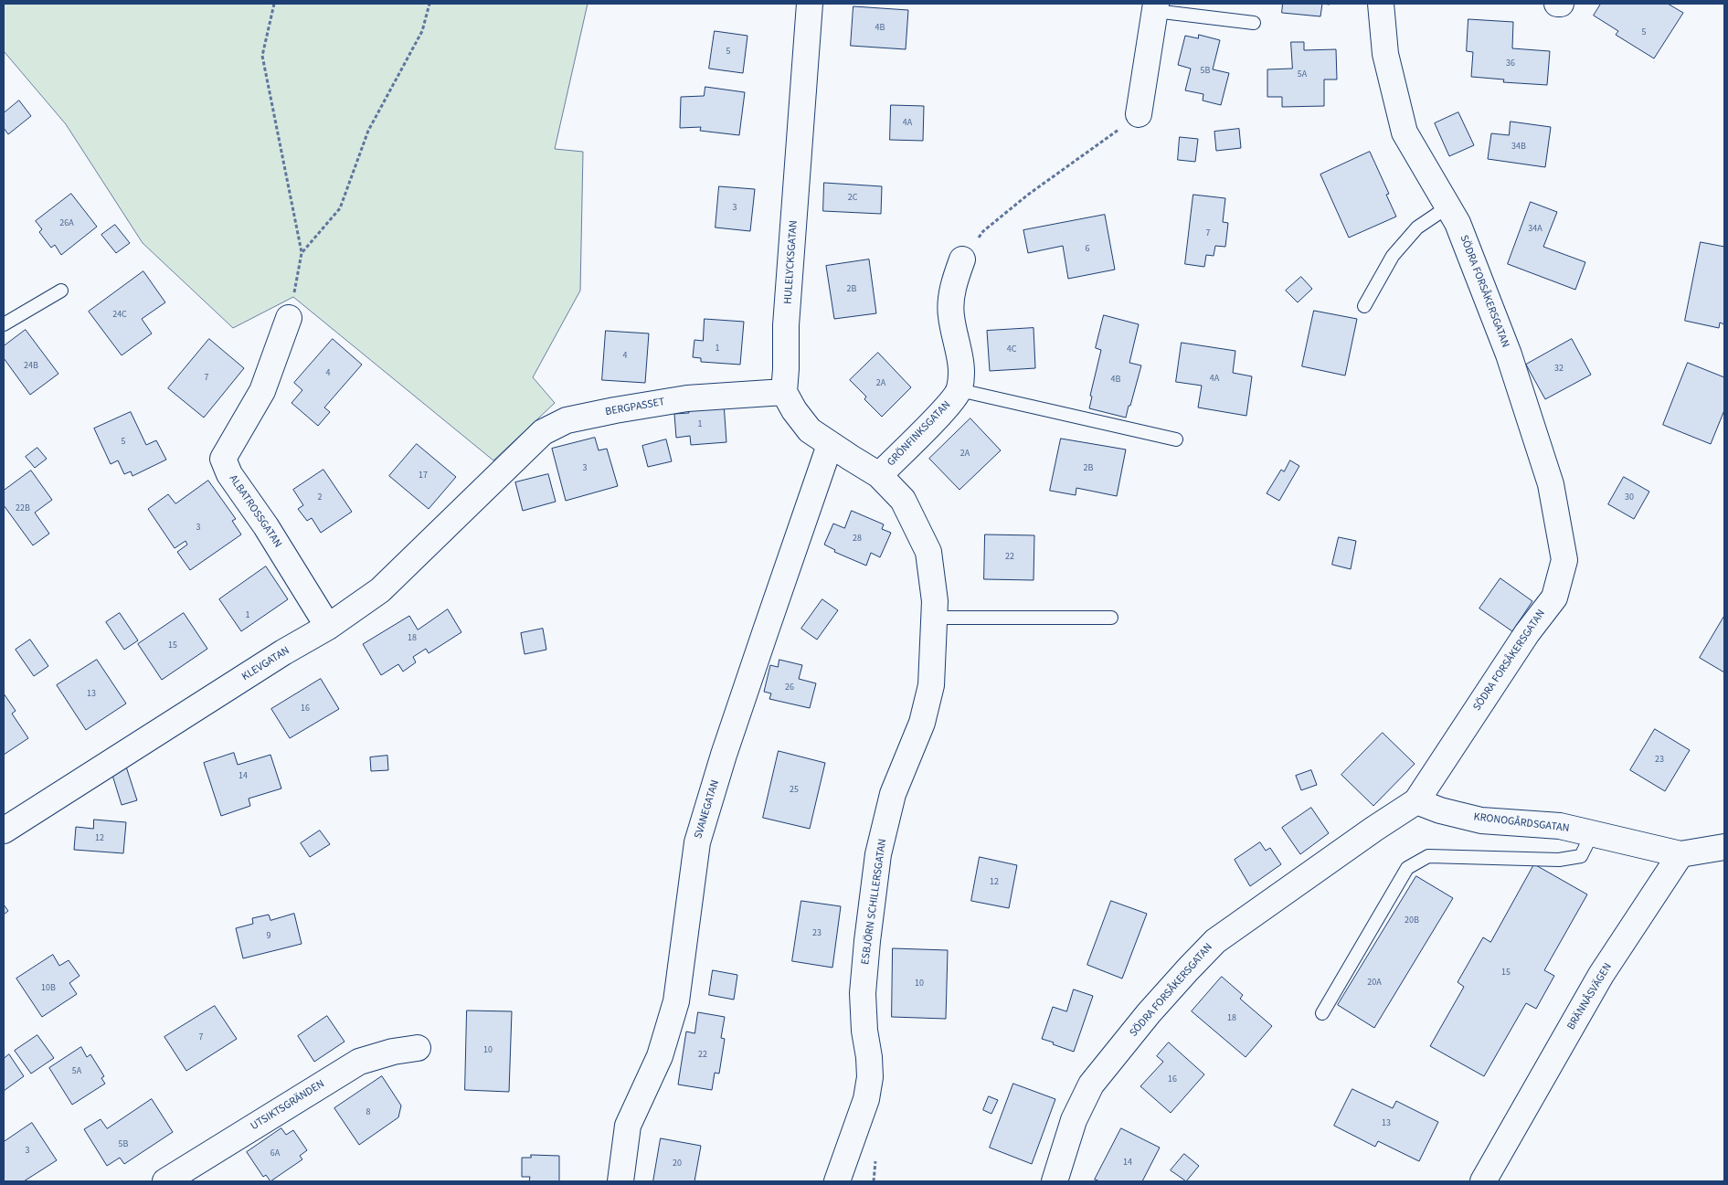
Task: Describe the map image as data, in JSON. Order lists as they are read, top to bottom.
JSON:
{
  "streets": {
    "street": [
      "HULELYCKSGATAN",
      "SÖDRA FORSÅKERSGATAN",
      "BERGPASSET",
      "GRÖNFINKSGATAN",
      "ALBATROSSGATAN",
      "KLEVGATAN",
      "SVANEGATAN",
      "KRONOGÅRDSGATAN",
      "ESBJÖRN SCHILLERSGATAN",
      "BRÄNNÅSVÄGEN",
      "UTSIKTSGRÄNDEN"
    ]
  },
  "crossings": [
    ["HULELYCKSGATAN", "BERGPASSET"],
    ["SÖDRA FORSÅKERSGATAN", "KRONOGÅRDSGATAN"],
    ["BERGPASSET", "KLEVGATAN"],
    ["GRÖNFINKSGATAN", "ESBJÖRN SCHILLERSGATAN"],
    ["ALBATROSSGATAN", "KLEVGATAN"],
    ["KRONOGÅRDSGATAN", "BRÄNNÅSVÄGEN"]
  ],
  "house_numbers": [
    "4B",
    "5",
    "5",
    "36",
    "5B",
    "5A",
    "4A",
    "34B",
    "2C",
    "3",
    "26A",
    "34A",
    "7",
    "6",
    "2B",
    "24C",
    "1",
    "4C",
    "4",
    "24B",
    "32",
    "4",
    "7",
    "4A",
    "4B",
    "2A",
    "1",
    "5",
    "2A",
    "3",
    "2B",
    "17",
    "2",
    "30",
    "22B",
    "3",
    "28",
    "22",
    "1",
    "18",
    "15",
    "26",
    "13",
    "16",
    "23",
    "14",
    "25",
    "12",
    "12",
    "20B",
    "23",
    "9",
    "15",
    "20A",
    "10",
    "10B",
    "18",
    "7",
    "10",
    "22",
    "5A",
    "16",
    "8",
    "13",
    "5B",
    "3",
    "6A",
    "14",
    "20"
  ]
}
